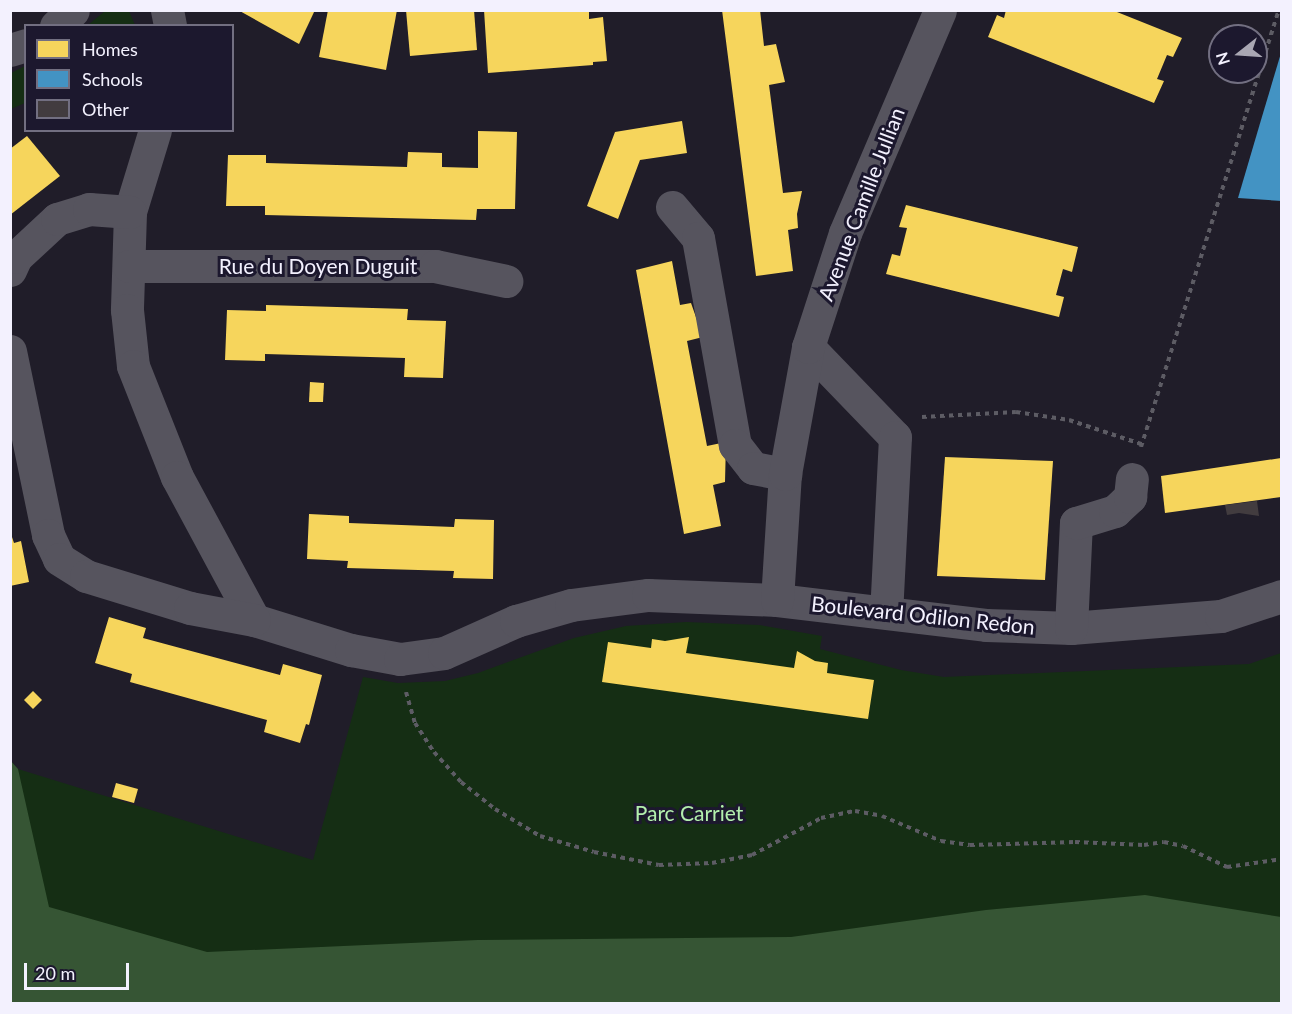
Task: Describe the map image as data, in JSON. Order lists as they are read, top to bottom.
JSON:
{
  "streets": {
    "street": ["Avenue Camille Jullian", "Rue du Doyen Duguit", "Boulevard Odilon Redon"]
  },
  "crossings": [
    ["Avenue Camille Jullian", "Boulevard Odilon Redon"]
  ],
  "parks": ["Parc Carriet"],
  "legend": ["Homes", "Schools", "Other"],
  "scale_bar": "20 m",
  "north": "left"
}
